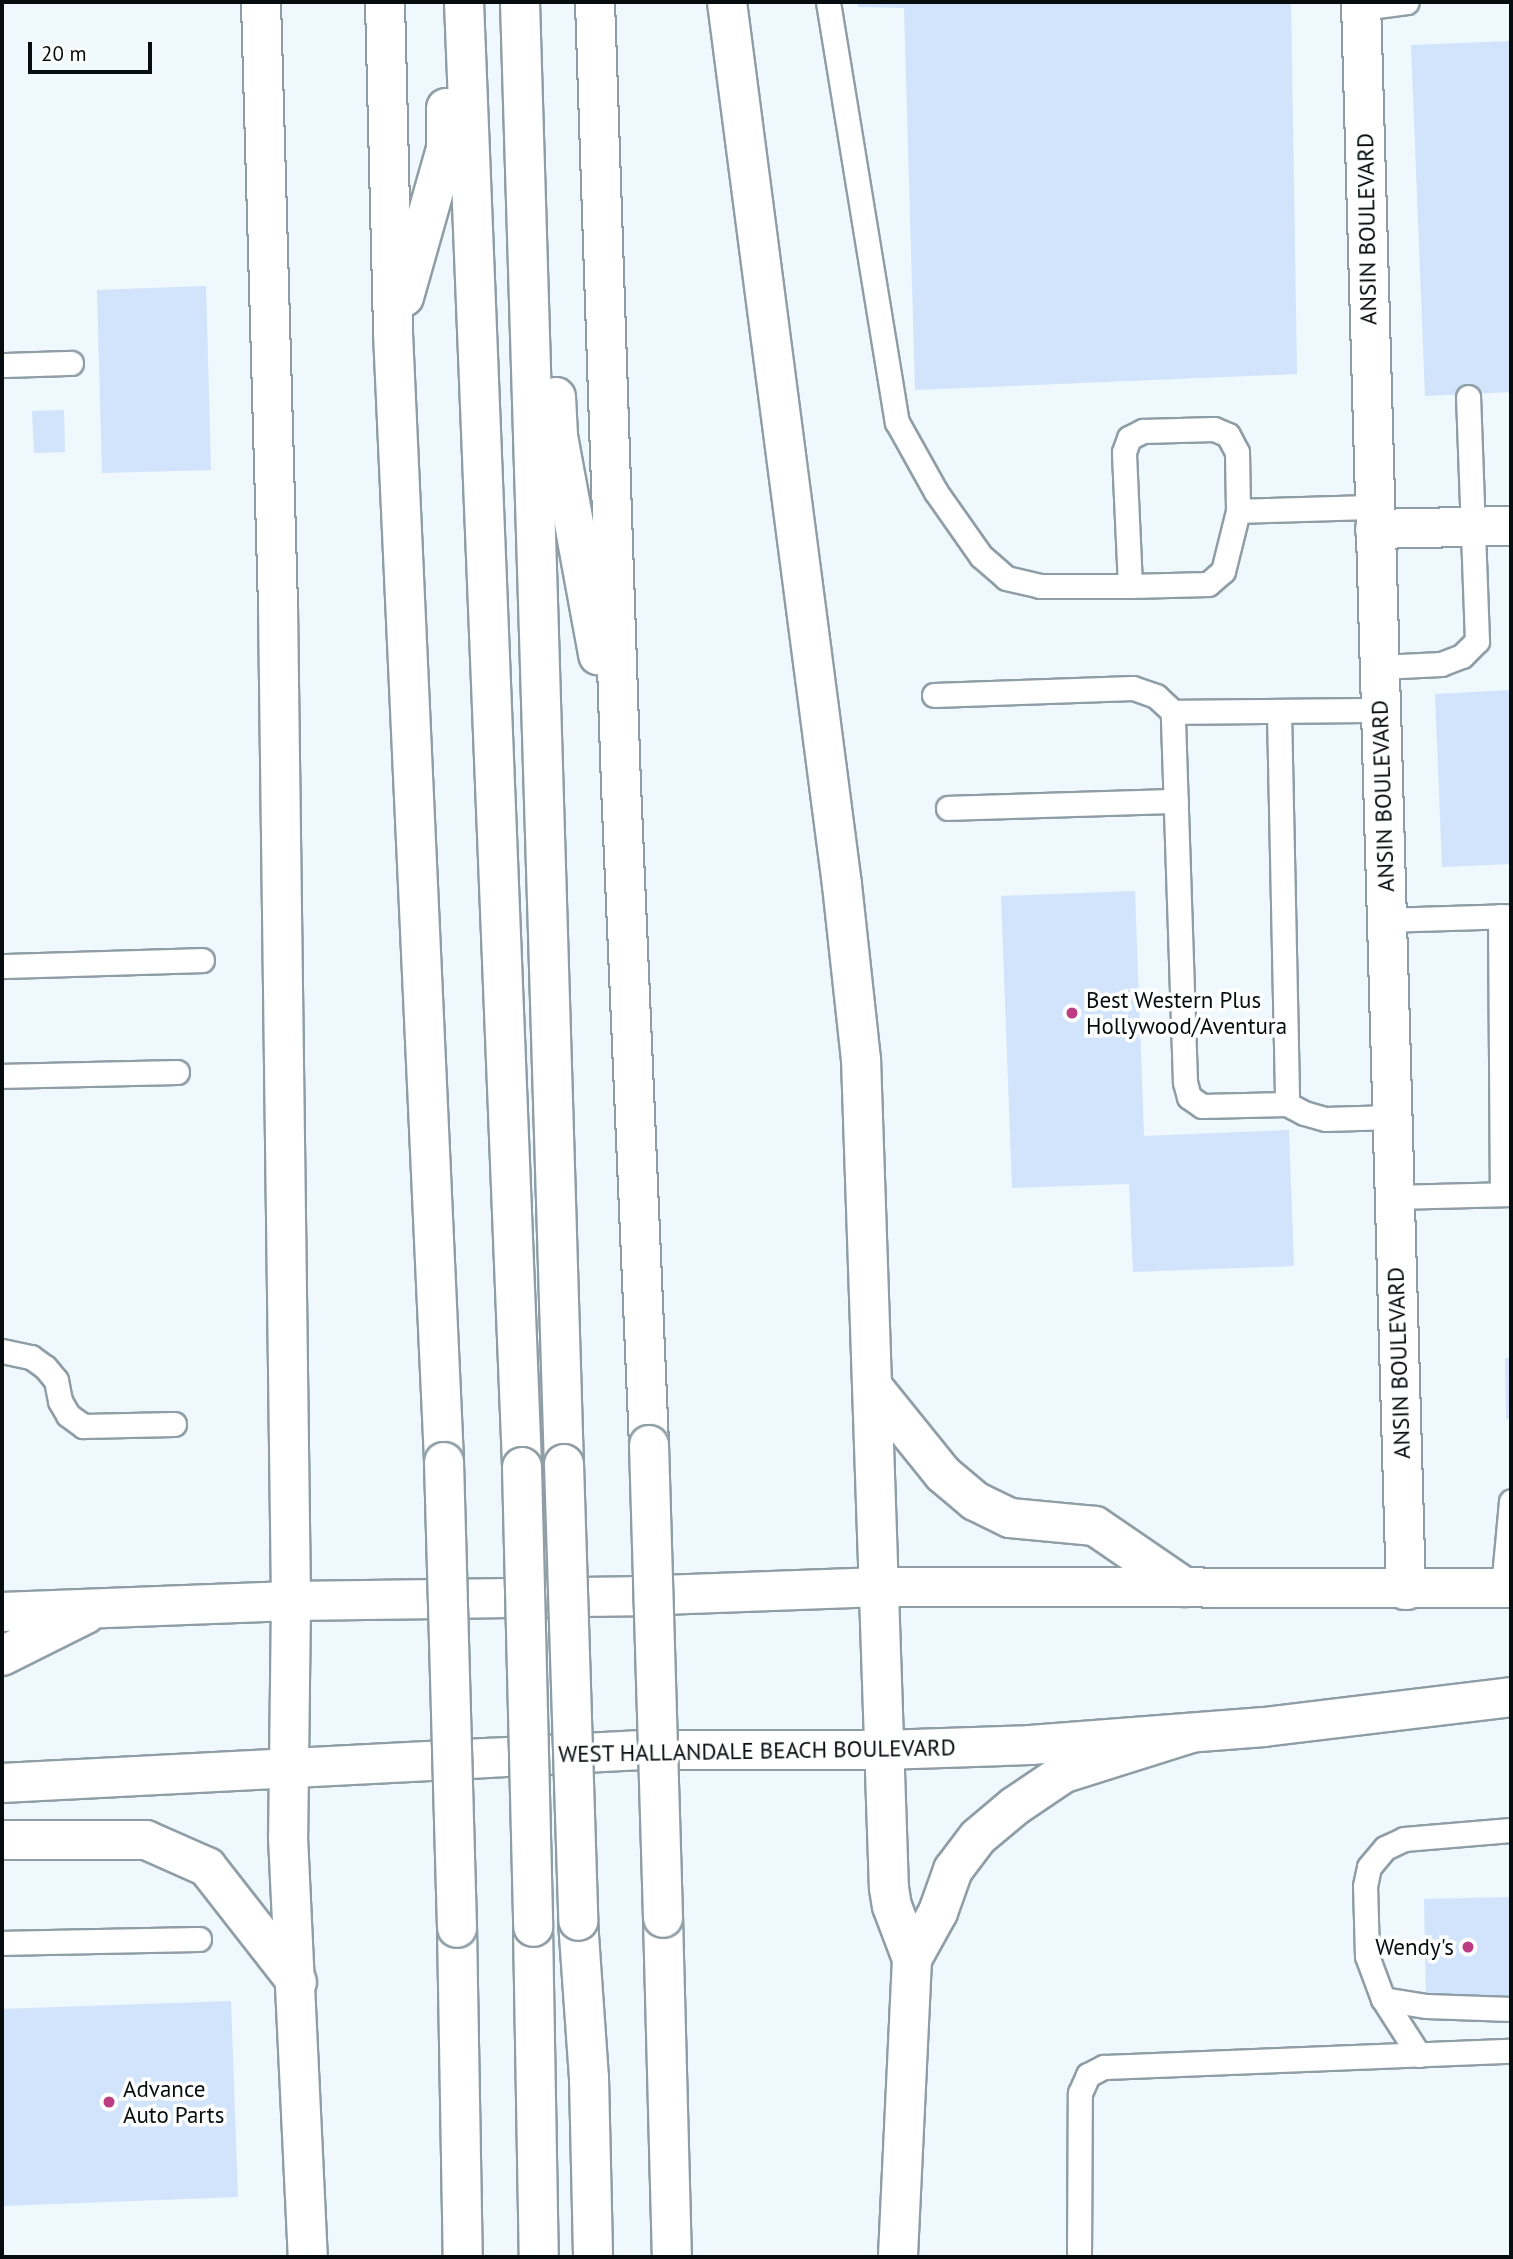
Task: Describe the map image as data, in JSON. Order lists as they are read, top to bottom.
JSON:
{
  "streets": {
    "main road": ["ANSIN BOULEVARD", "WEST HALLANDALE BEACH BOULEVARD"]
  },
  "places": ["Best Western Plus Hollywood/Aventura", "Wendy's", "Advance Auto Parts"],
  "scale_bar": "20 m"
}
